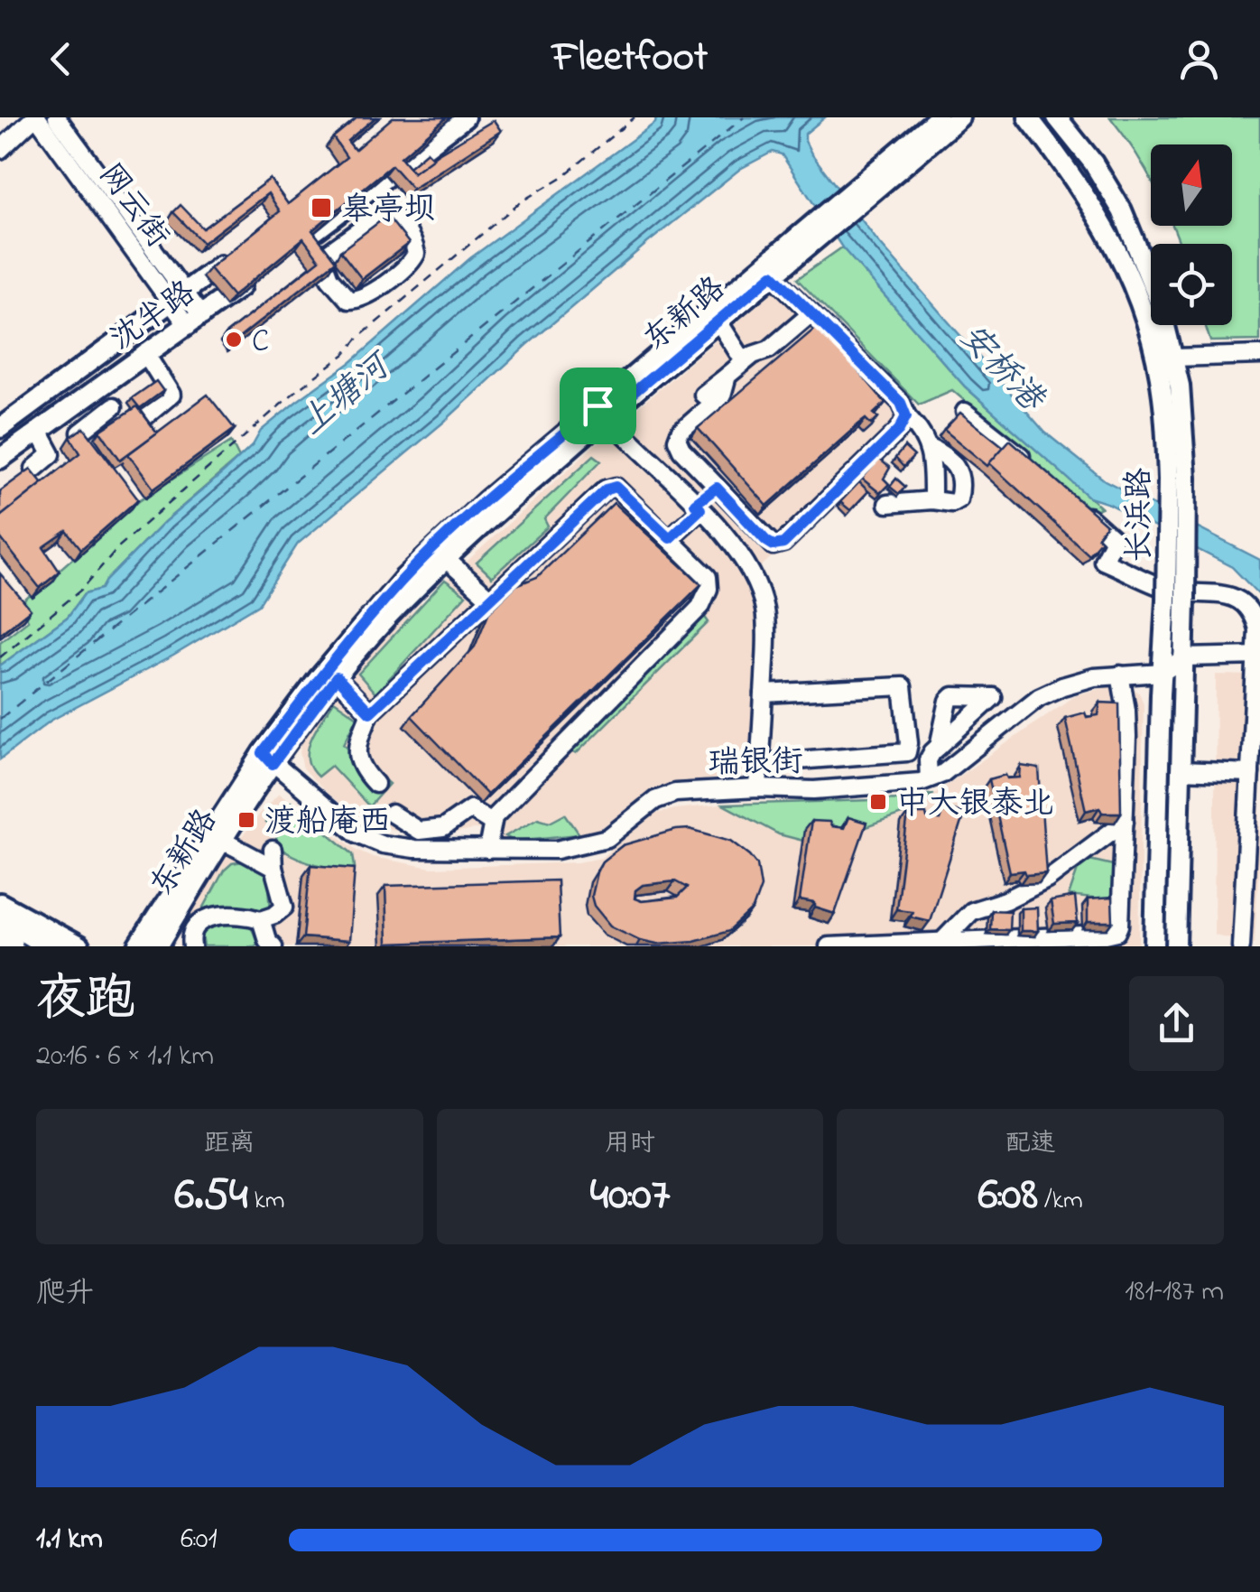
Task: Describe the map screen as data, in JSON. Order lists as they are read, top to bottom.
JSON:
{
  "streets": {
    "main road": ["东新路", "沈半路", "长浜路"],
    "street": ["网云街", "瑞银街"]
  },
  "crossings": [
    ["网云街", "沈半路"],
    ["东新路", "瑞银街"],
    ["长浜路", "瑞银街"]
  ],
  "water": ["安桥港", "上塘河"],
  "places": {
    "transit": ["皋亭坝", "中大银泰北", "渡船庵西"],
    "other": ["C"]
  },
  "north": "top",
  "page": {
    "header": "Fleetfoot",
    "heading": ["夜跑", "20:16 · 6 × 1.1 km"],
    "stats": [
      ["距离", "6.54 km"],
      ["用时", "40:07"],
      ["配速", "6:08 /km"]
    ],
    "chart": ["爬升", "181–187 m"],
    "list": [
      {
        "name": "1.1 km",
        "note": "6:01"
      }
    ]
  }
}
